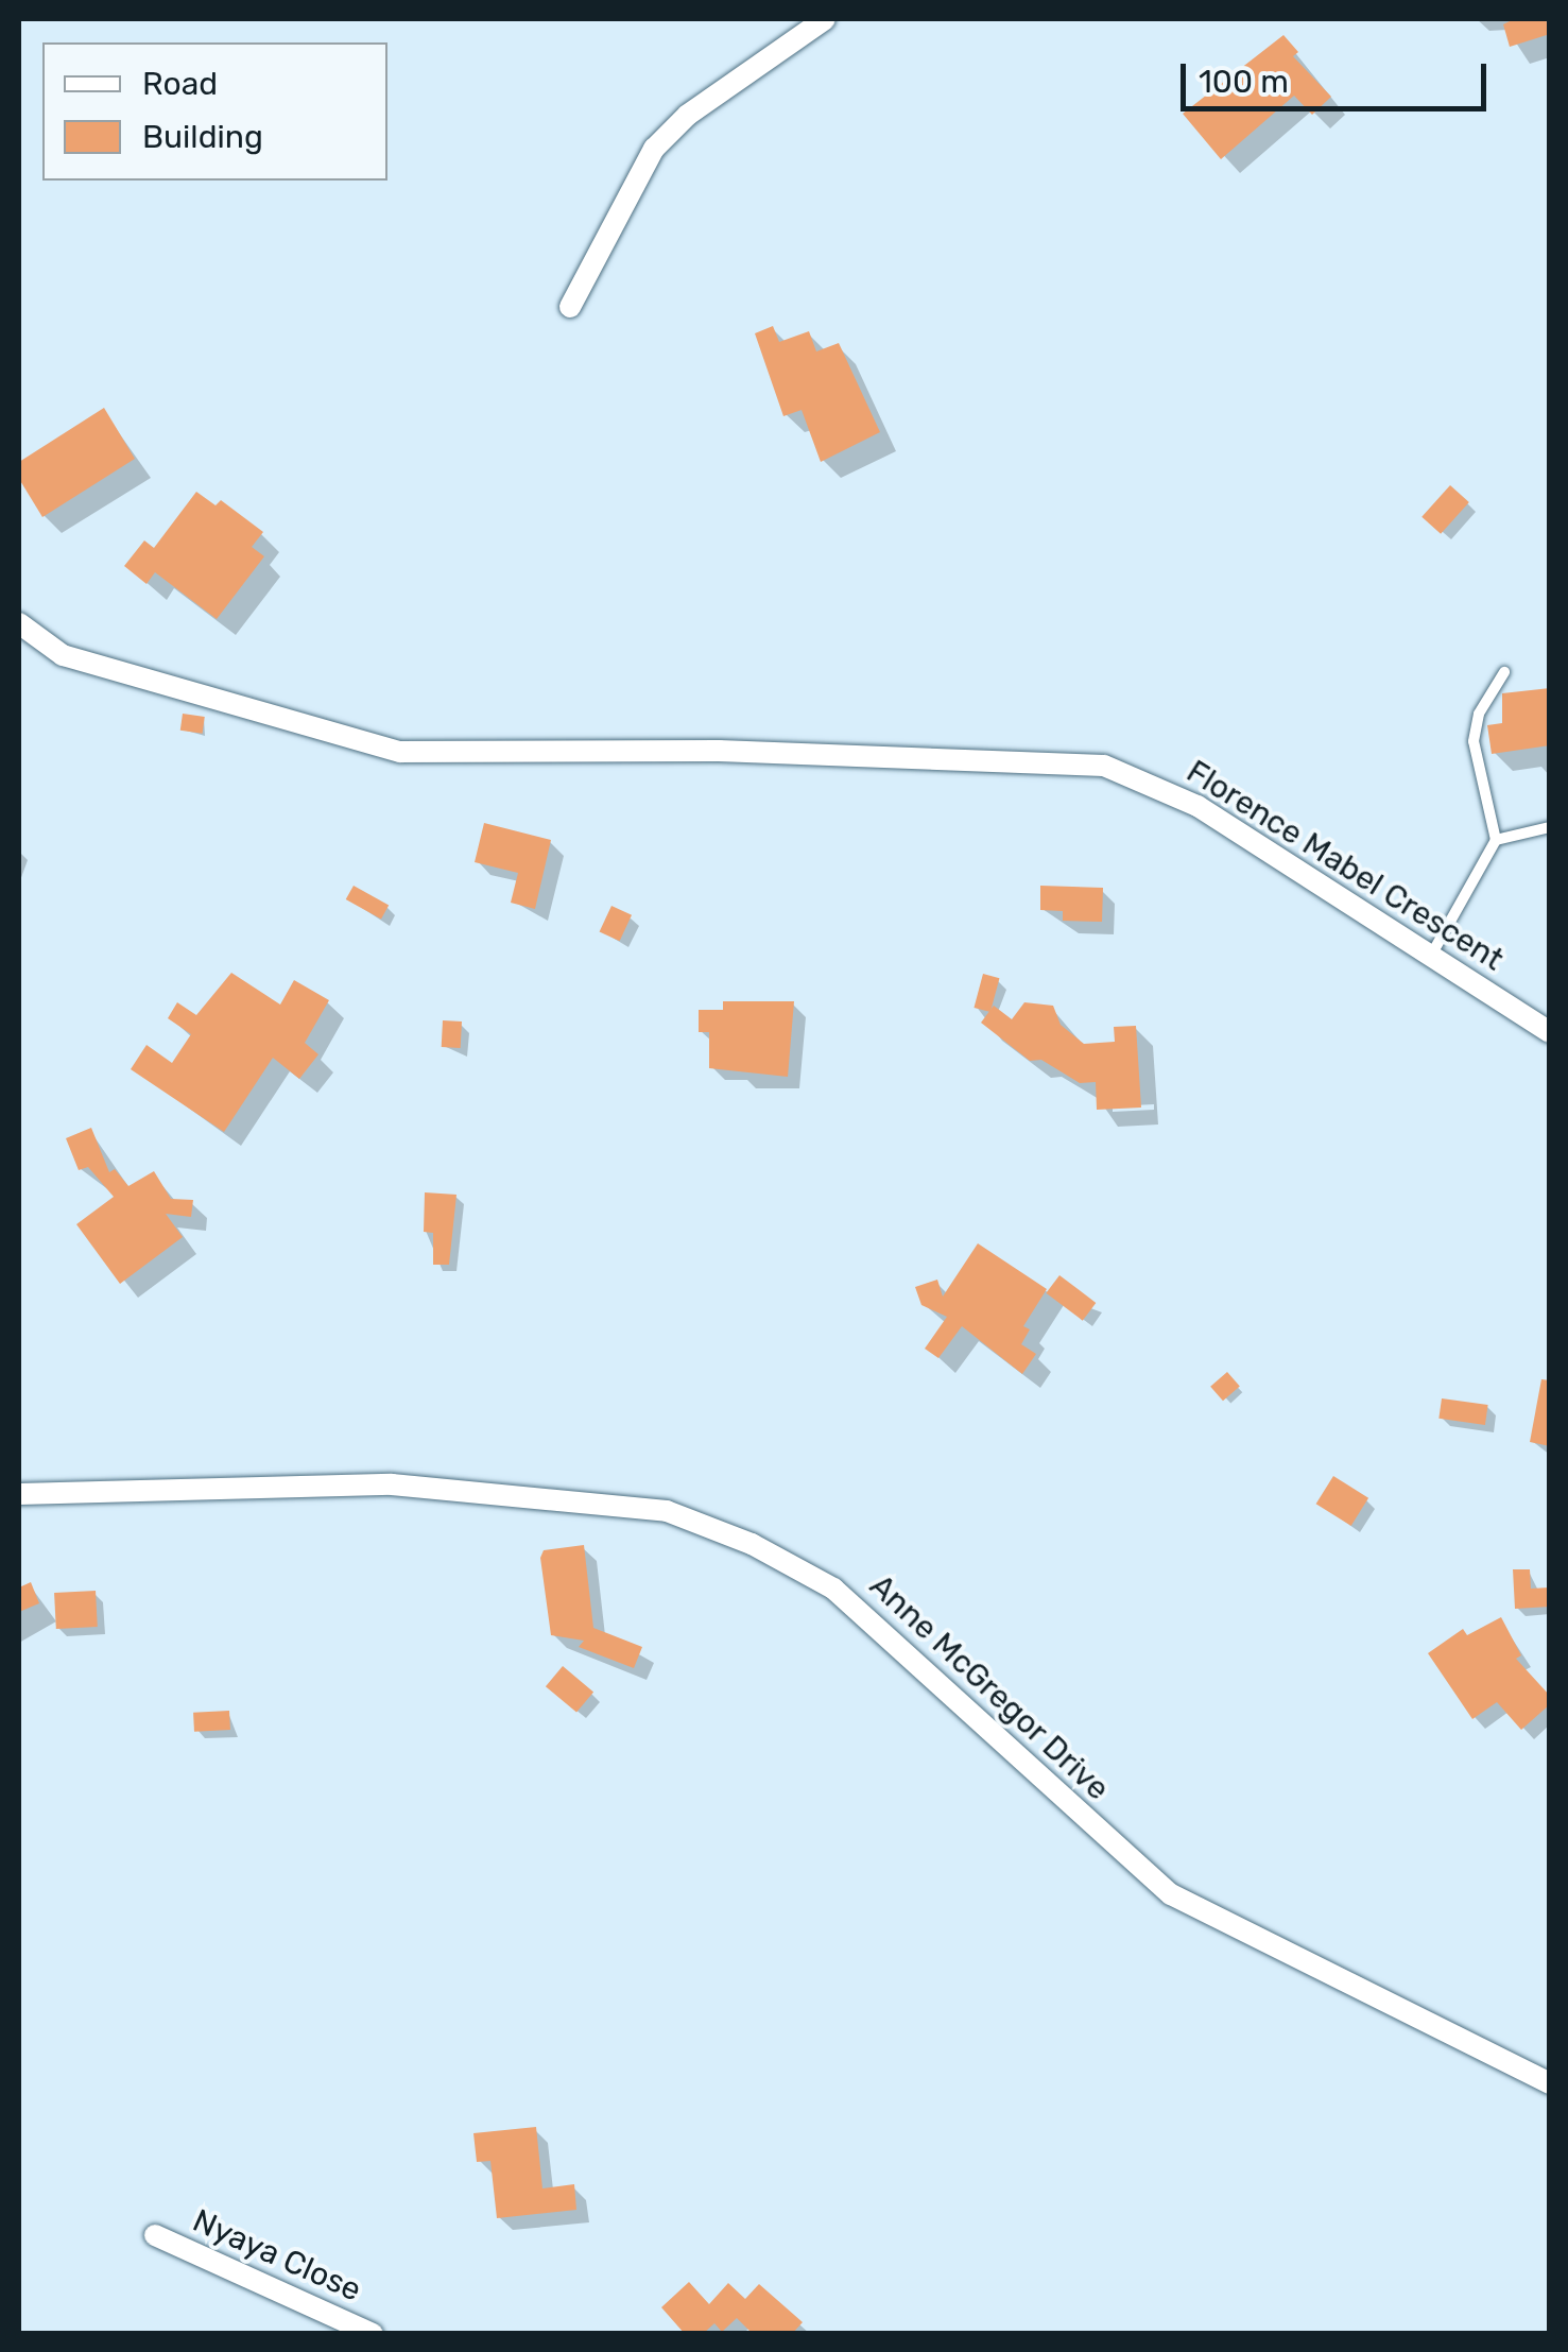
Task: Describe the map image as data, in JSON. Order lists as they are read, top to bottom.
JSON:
{
  "streets": {
    "street": ["Florence Mabel Crescent", "Anne McGregor Drive", "Nyaya Close"]
  },
  "legend": ["Road", "Building"],
  "scale_bar": "100 m"
}
